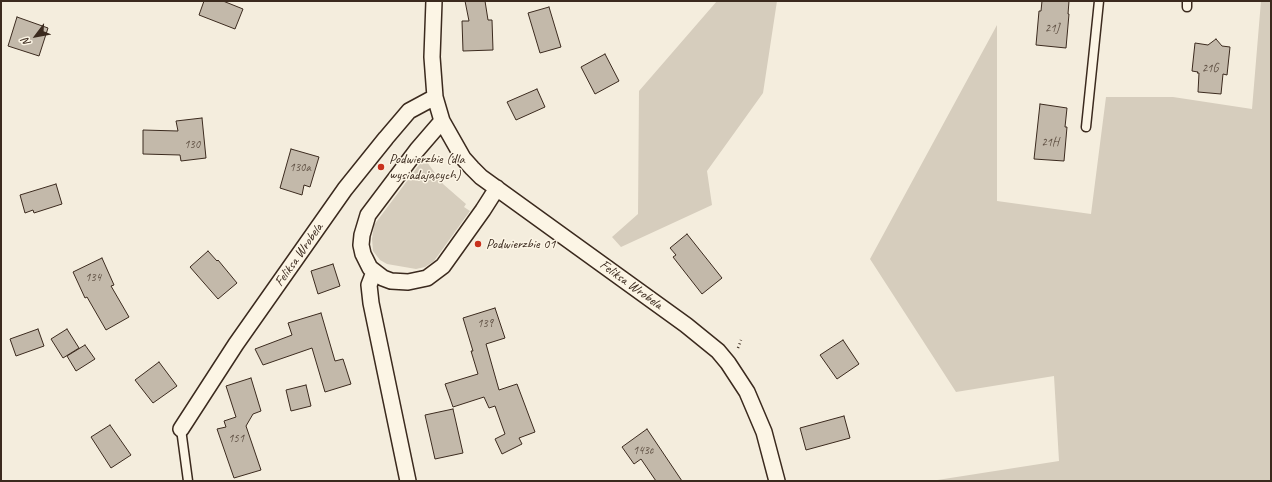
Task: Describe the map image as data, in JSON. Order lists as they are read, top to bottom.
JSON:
{
  "streets": {
    "street": ["Feliksa Wrobela"]
  },
  "places": ["Podwierzbie (dla wysiadających)", "Podwierzbie 01"],
  "house_numbers": [
    "21J",
    "21G",
    "21H",
    "130",
    "130a",
    "134",
    "139",
    "151",
    "143c"
  ],
  "north": "bottom left"
}
